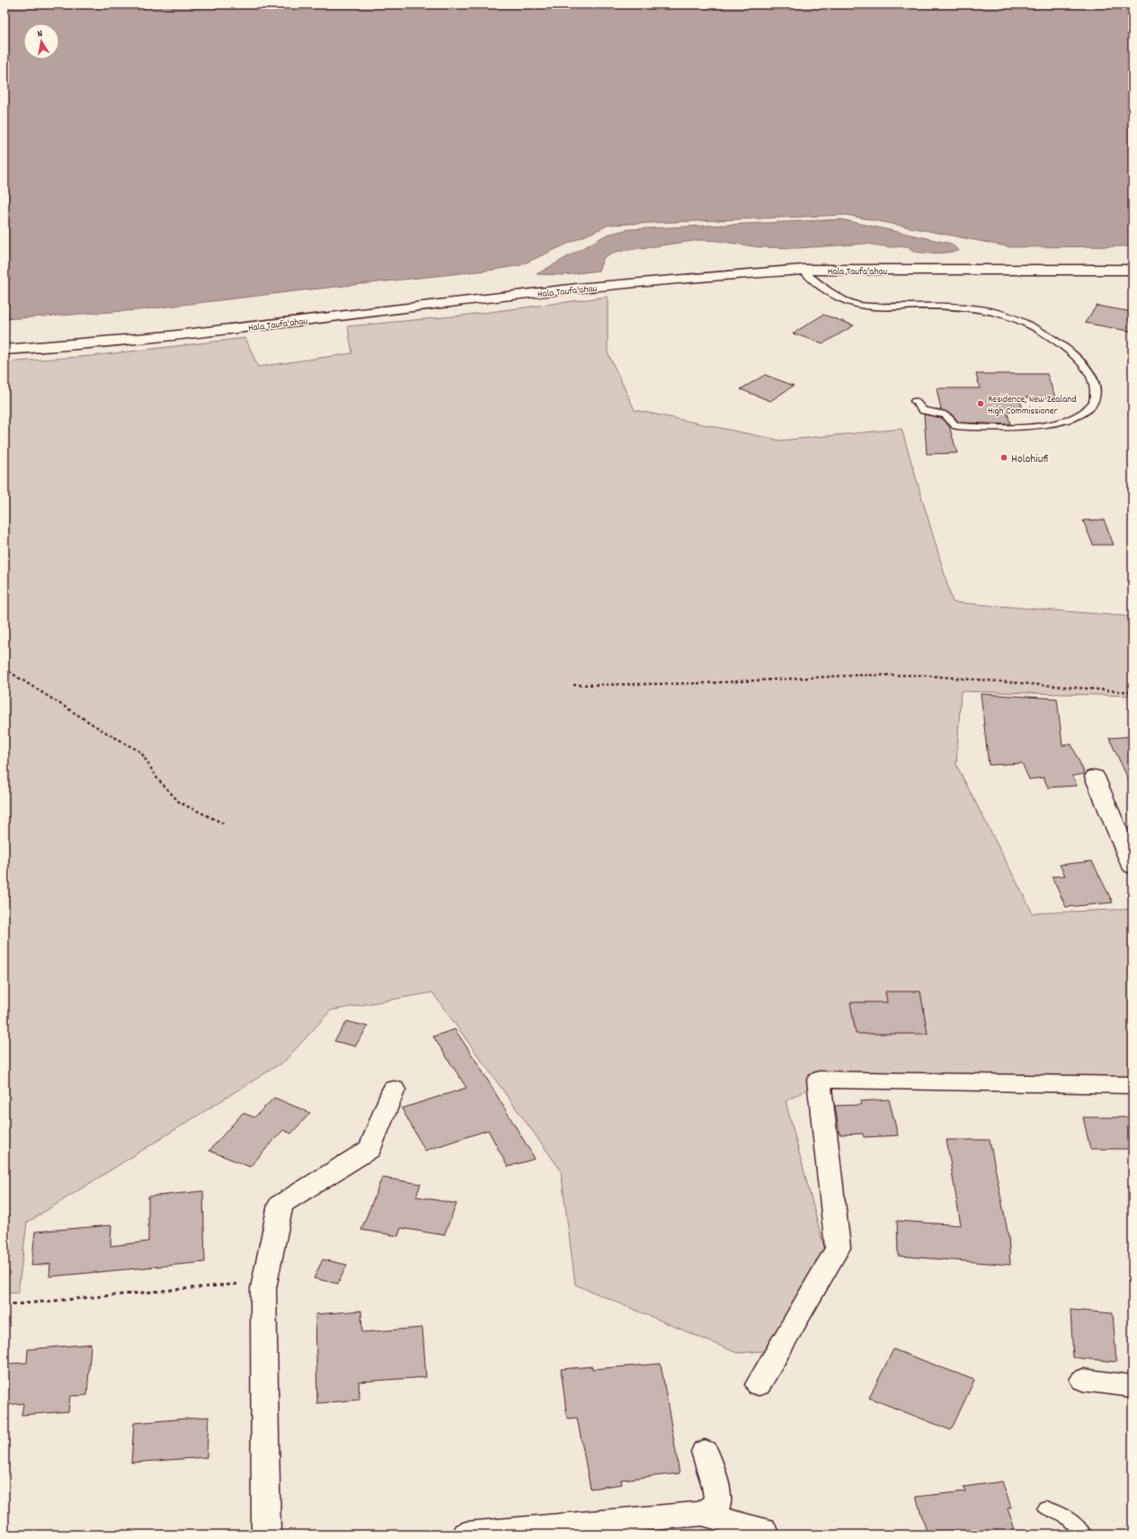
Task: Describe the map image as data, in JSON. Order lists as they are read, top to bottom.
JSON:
{
  "streets": {
    "street": ["Hala Taufa'ahau"]
  },
  "places": ["Residence, New Zealand High Commissioner", "Holohiufi"],
  "north": "top"
}
